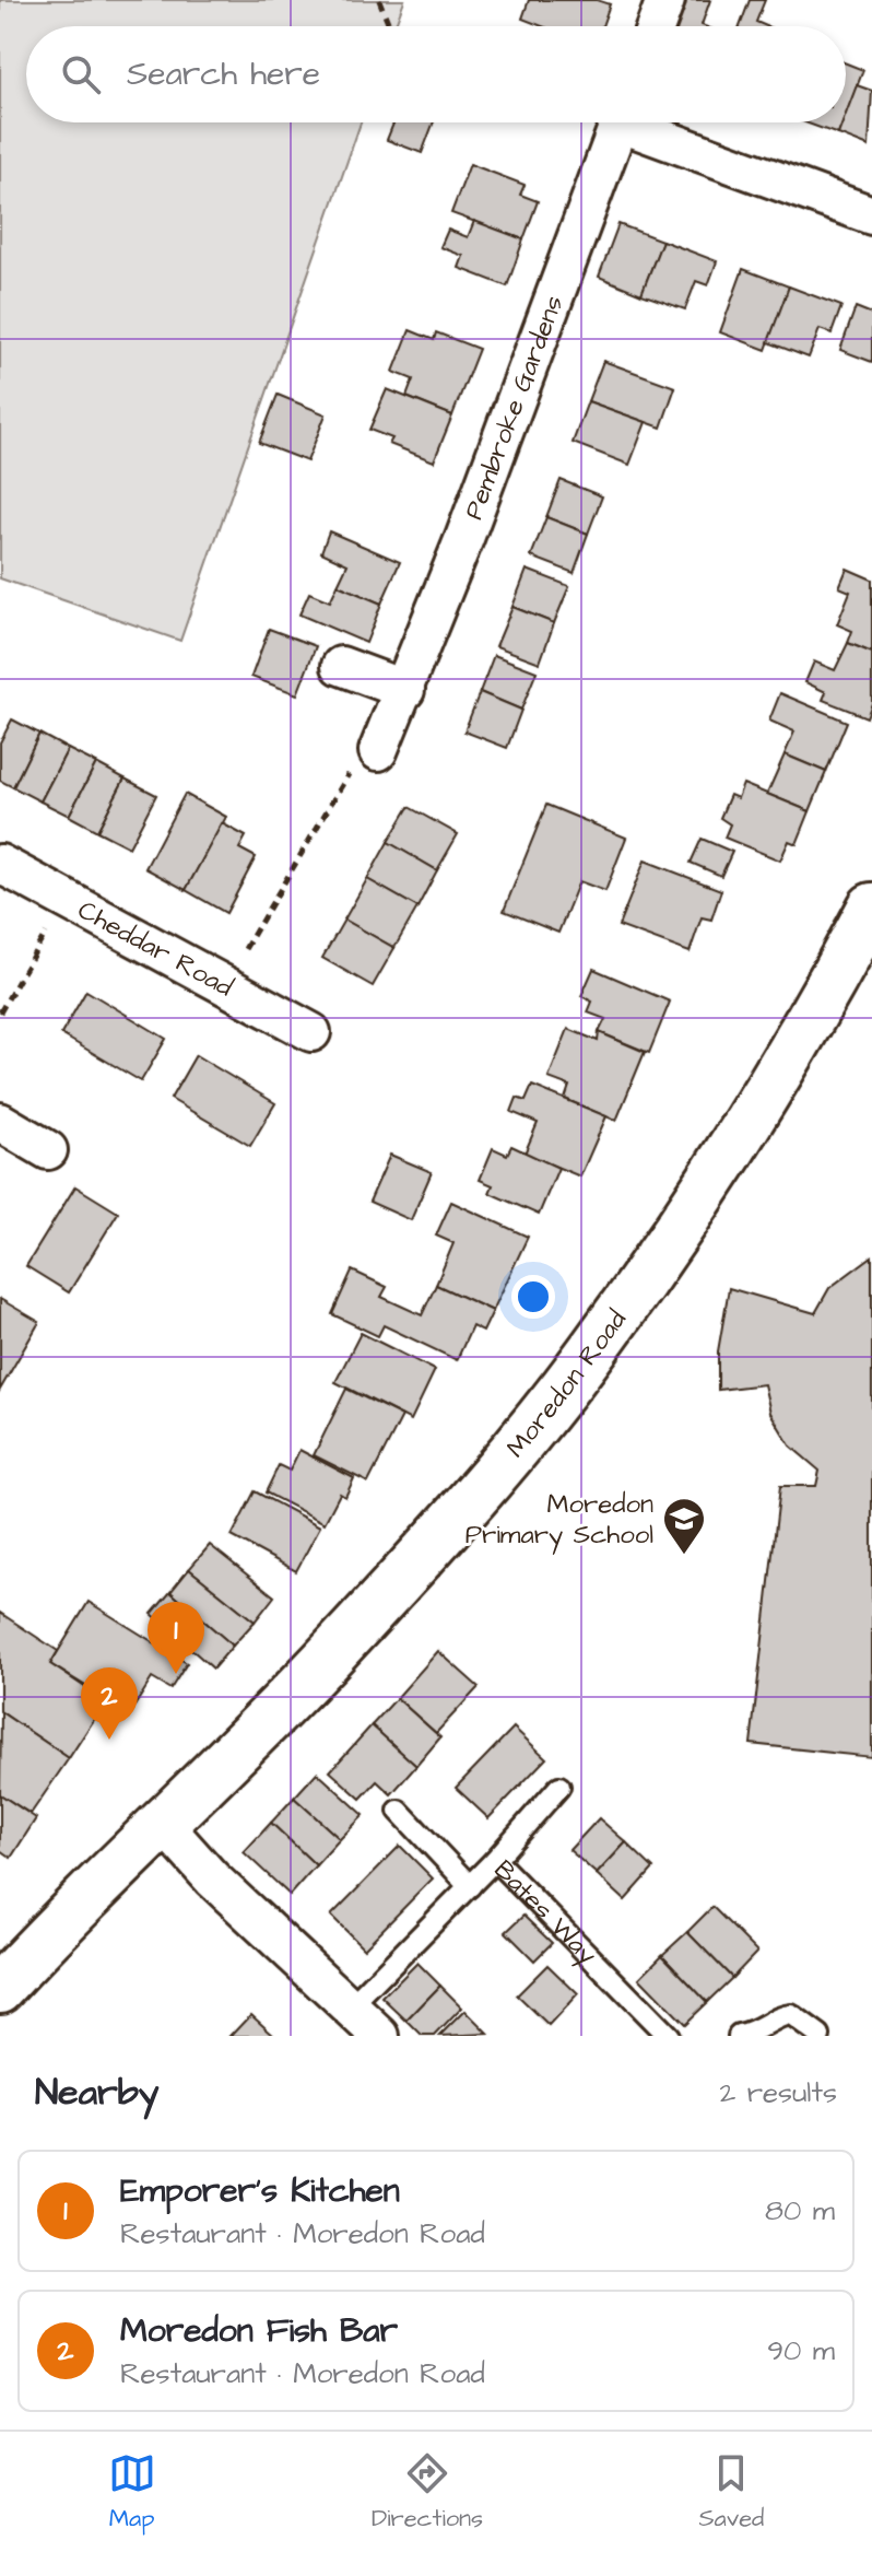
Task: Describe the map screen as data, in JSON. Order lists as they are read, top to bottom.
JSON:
{
  "streets": {
    "street": ["Pembroke Gardens", "Cheddar Road", "Moredon Road"],
    "lane": ["Bates Way"]
  },
  "places": {
    "school or university": ["Moredon Primary School"]
  },
  "page": {
    "search": "Search here",
    "pins": ["1", "2"],
    "heading": ["Nearby", "2 results"],
    "list": [
      {
        "mark": "1",
        "name": "Emporer's Kitchen",
        "note": "Restaurant · Moredon Road",
        "value": "80 m"
      },
      {
        "mark": "2",
        "name": "Moredon Fish Bar",
        "note": "Restaurant · Moredon Road",
        "value": "90 m"
      }
    ],
    "nav": ["Map", "Directions", "Saved"]
  }
}
